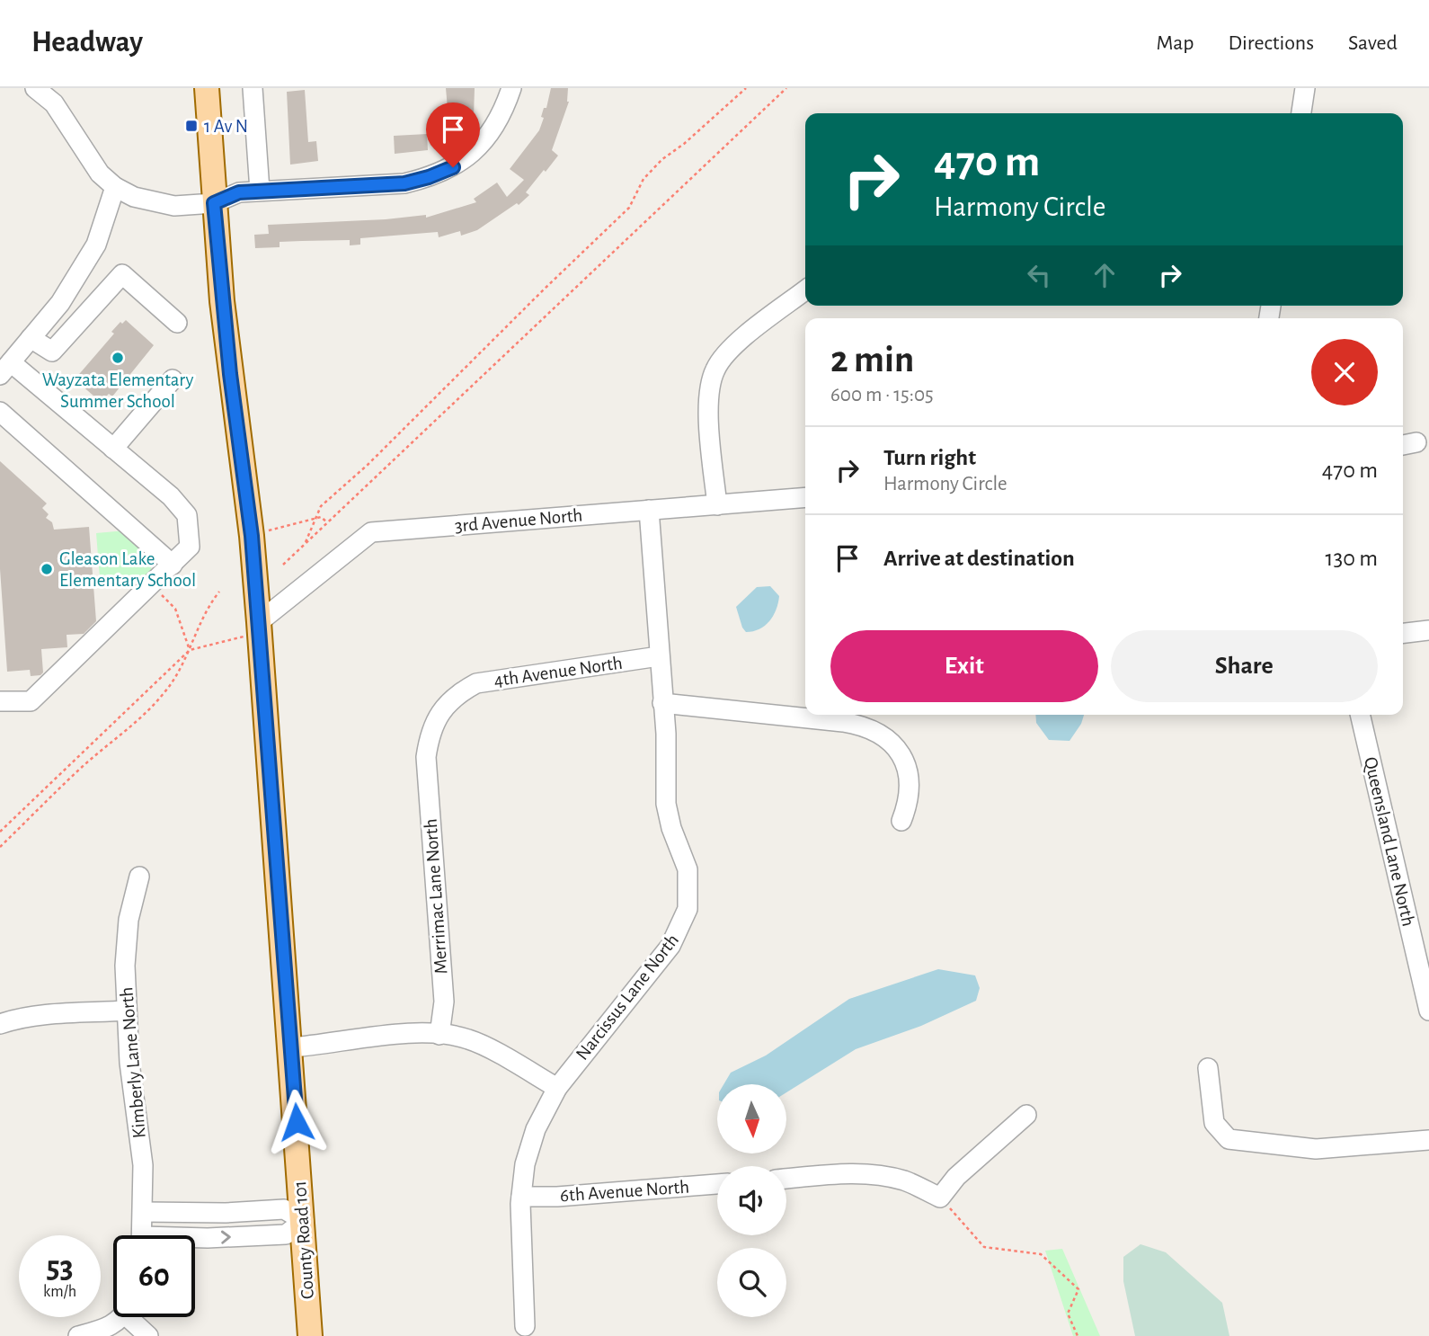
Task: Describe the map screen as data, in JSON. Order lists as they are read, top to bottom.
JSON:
{
  "streets": {
    "main road": ["County Road 101"],
    "street": [
      "3rd Avenue North",
      "4th Avenue North",
      "Queensland Lane North",
      "Merrimac Lane North",
      "Narcissus Lane North",
      "Kimberly Lane North",
      "6th Avenue North"
    ]
  },
  "crossings": [
    ["3rd Avenue North", "Narcissus Lane North"],
    ["3rd Avenue North", "County Road 101"],
    ["4th Avenue North", "Merrimac Lane North"],
    ["4th Avenue North", "Narcissus Lane North"],
    ["Narcissus Lane North", "6th Avenue North"]
  ],
  "places": {
    "transit": ["1 Av N"],
    "other": ["Wayzata Elementary Summer School", "Gleason Lake Elementary School"]
  },
  "north": "bottom",
  "page": {
    "header": "Headway",
    "nav": ["Map", "Directions", "Saved"],
    "turn": ["470 m", "Harmony Circle"],
    "heading": ["2 min", "600 m · 15:05"],
    "list": [
      {
        "name": "Turn right",
        "note": "Harmony Circle",
        "value": "470 m"
      },
      {
        "name": "Arrive at destination",
        "value": "130 m"
      }
    ],
    "buttons": ["Exit", "Share"],
    "speed": "53 km/h",
    "limit": "60"
  }
}
